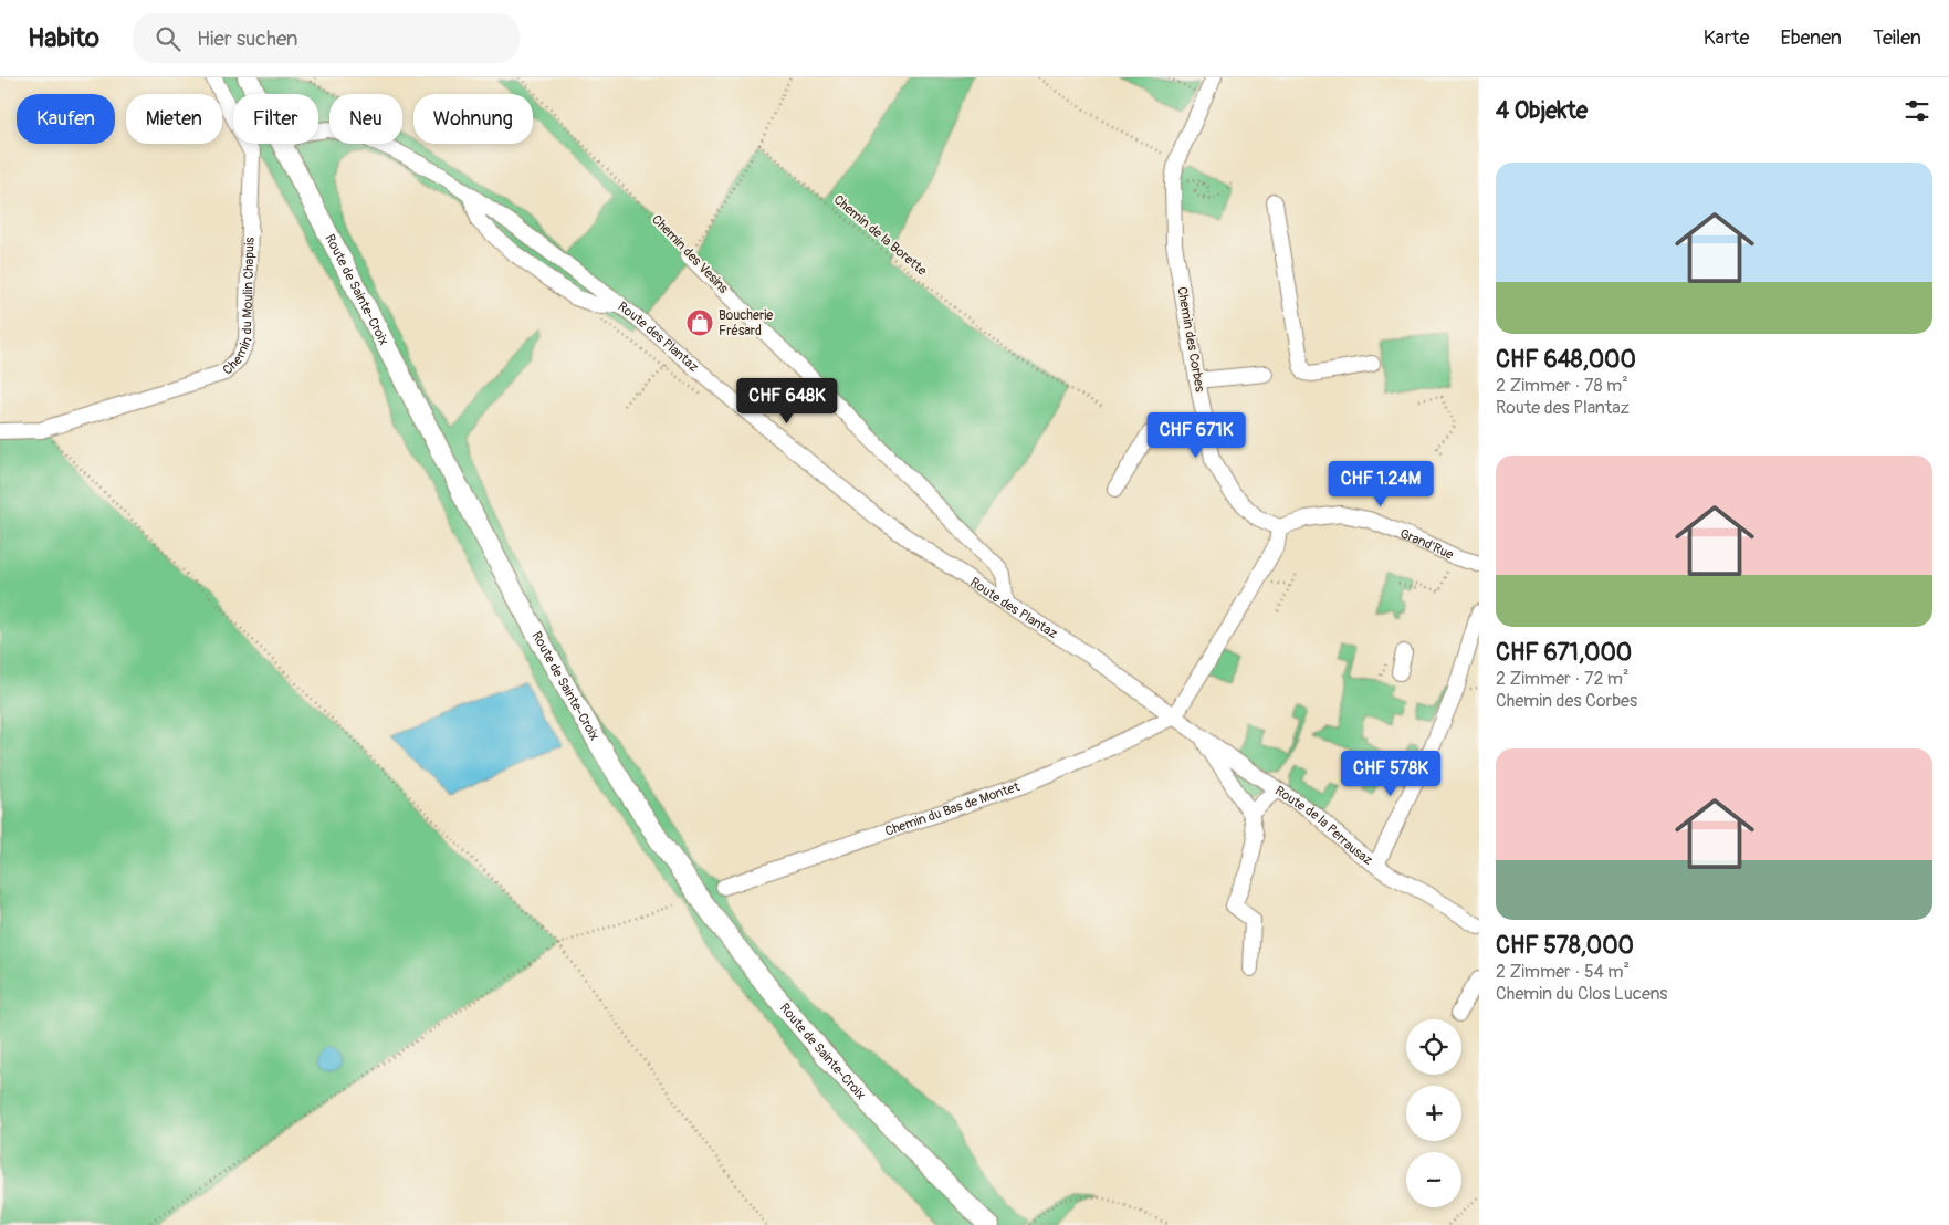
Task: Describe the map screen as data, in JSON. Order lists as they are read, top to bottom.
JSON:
{
  "streets": {
    "main road": ["Route de Sainte-Croix"],
    "street": [
      "Chemin des Vesins",
      "Chemin du Moulin Chapuis",
      "Route des Plantaz",
      "Chemin des Corbes",
      "Grand'Rue",
      "Chemin du Bas de Montet",
      "Route de la Perrausaz"
    ],
    "path": ["Chemin de la Borette"]
  },
  "crossings": [
    ["Chemin des Vesins", "Route des Plantaz"],
    ["Route des Plantaz", "Chemin du Bas de Montet"],
    ["Route des Plantaz", "Route de la Perrausaz"],
    ["Chemin des Corbes", "Grand'Rue"],
    ["Chemin du Bas de Montet", "Route de la Perrausaz"]
  ],
  "places": {
    "shop": ["Boucherie Frésard"]
  },
  "page": {
    "header": "Habito",
    "search": "Hier suchen",
    "nav": ["Karte", "Ebenen", "Teilen"],
    "heading": "4 Objekte",
    "chip": [
      "Kaufen",
      "Mieten",
      "Filter",
      "Neu",
      "Wohnung"
    ],
    "list": [
      {
        "name": "CHF 648,000",
        "note": "2 Zimmer · 78 m² · Route des Plantaz"
      },
      {
        "name": "CHF 671,000",
        "note": "2 Zimmer · 72 m² · Chemin des Corbes"
      },
      {
        "name": "CHF 578,000",
        "note": "2 Zimmer · 54 m² · Chemin du Clos Lucens"
      }
    ],
    "price": [
      "CHF 648K",
      "CHF 671K",
      "CHF 1.24M",
      "CHF 578K"
    ],
    "map_buttons": ["+", "−"]
  }
}
